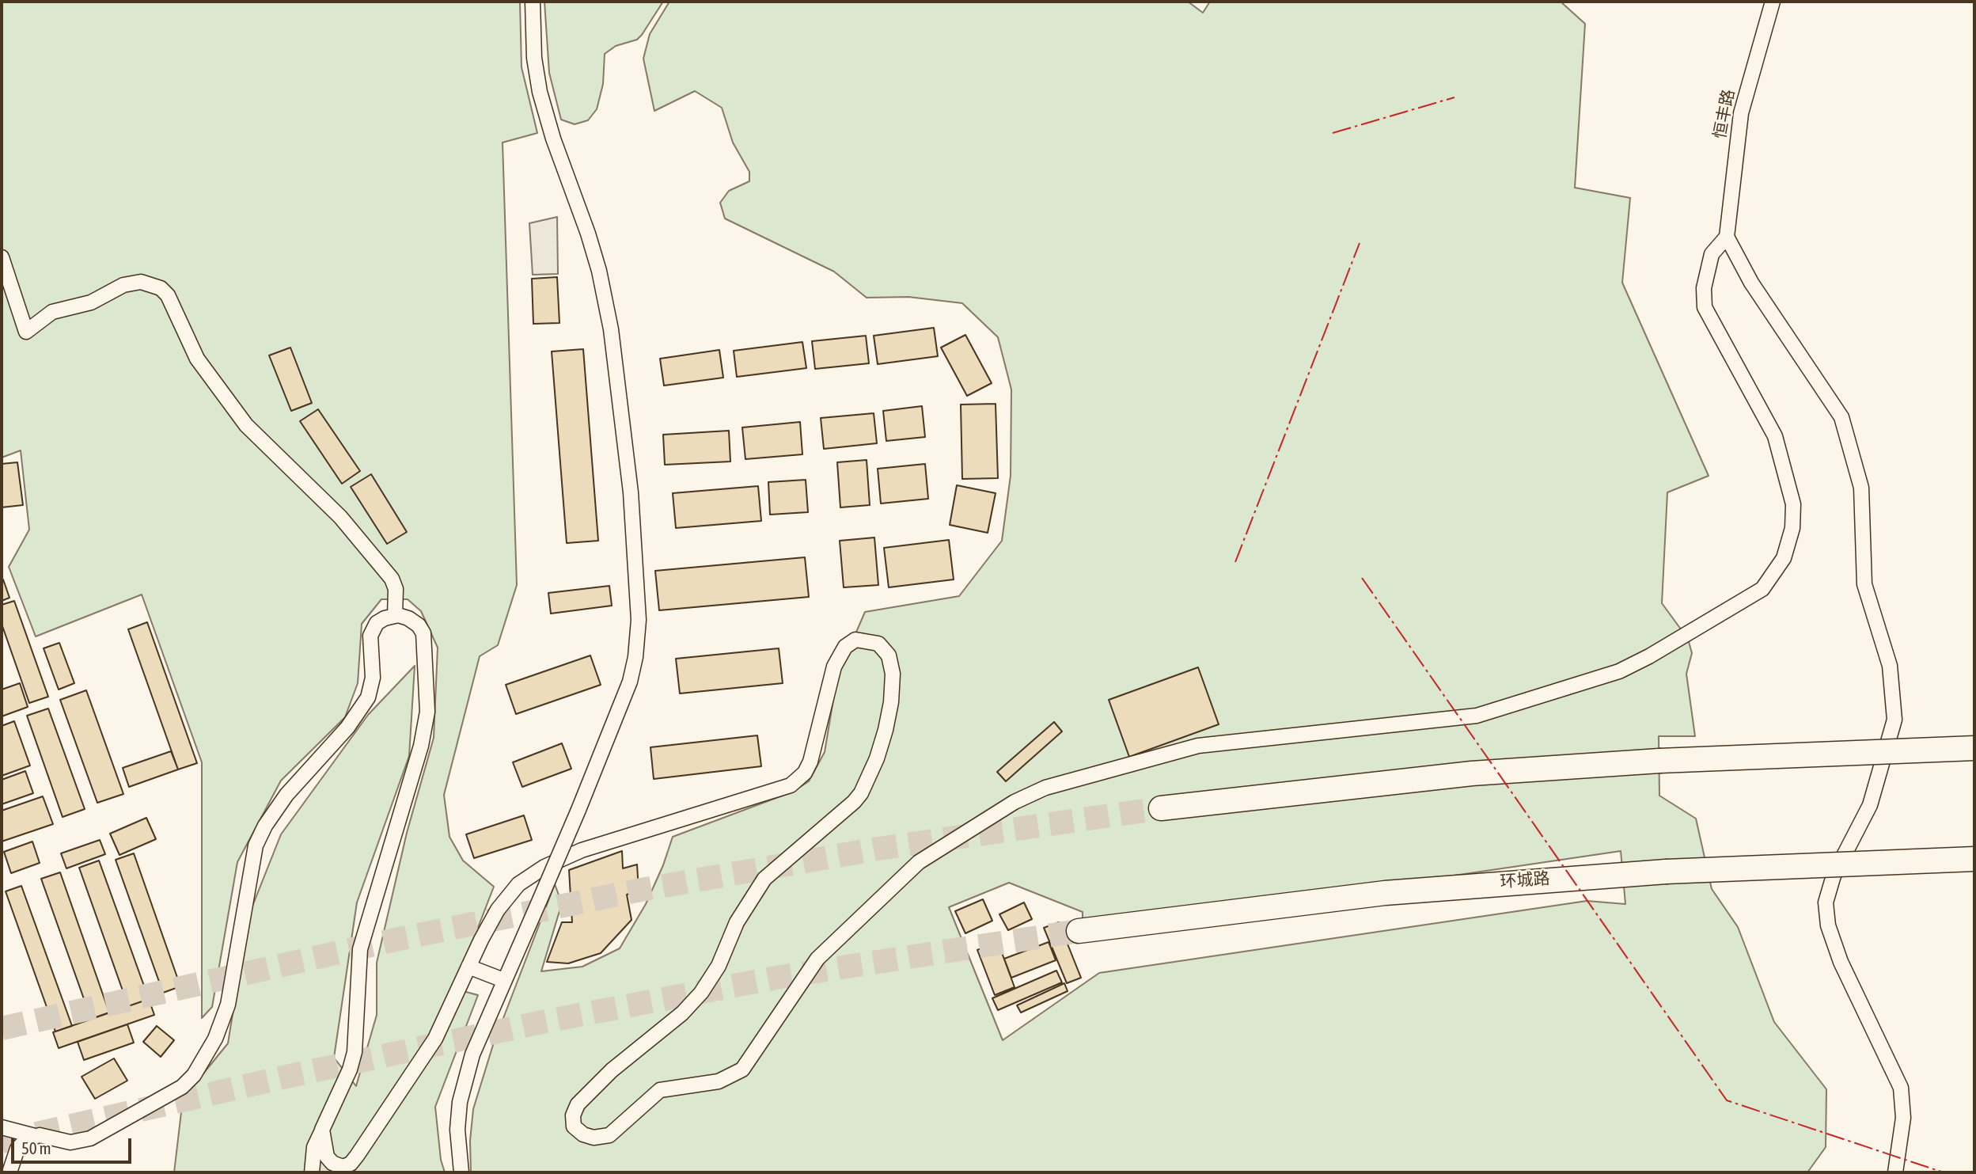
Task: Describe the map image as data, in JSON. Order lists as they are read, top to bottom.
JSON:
{
  "streets": {
    "main road": ["环城路"],
    "street": ["恒丰路"]
  },
  "scale_bar": "50 m"
}
